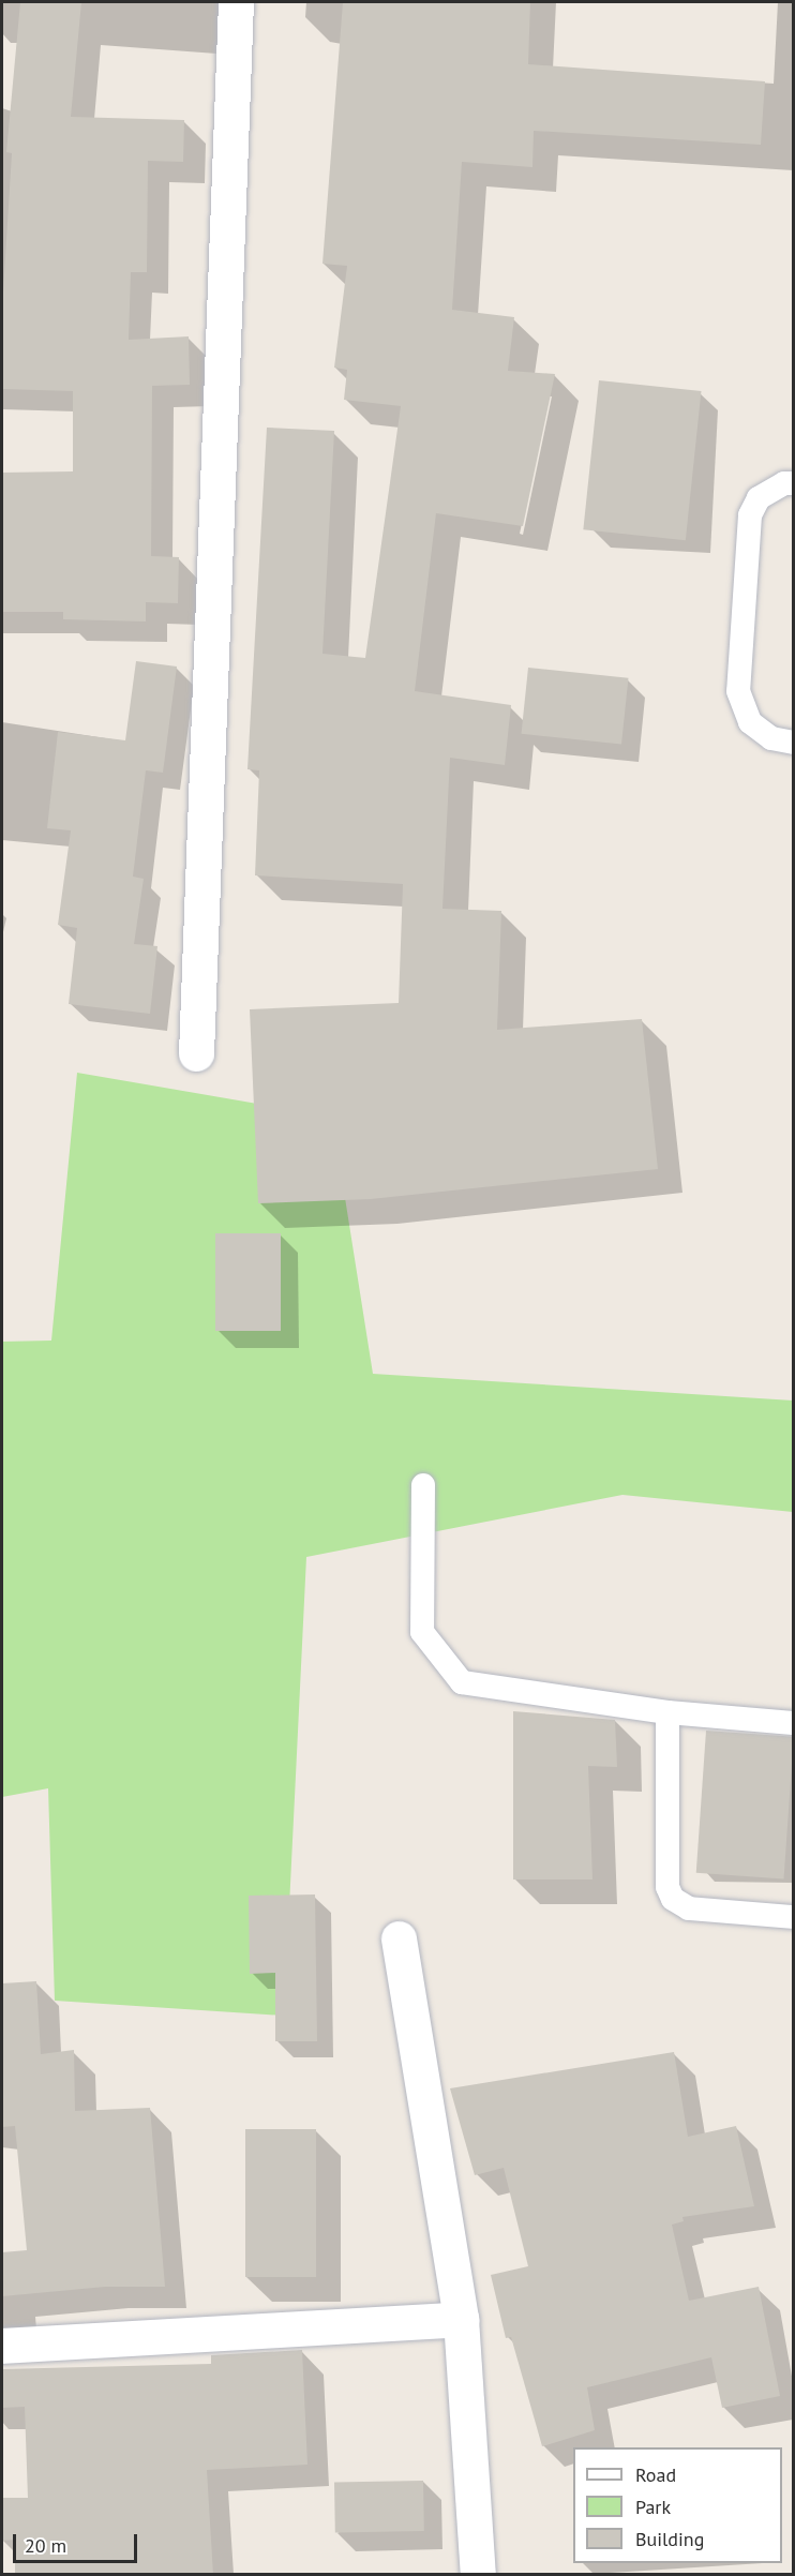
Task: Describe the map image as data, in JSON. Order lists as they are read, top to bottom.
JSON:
{
  "legend": ["Road", "Park", "Building"],
  "scale_bar": "20 m"
}
